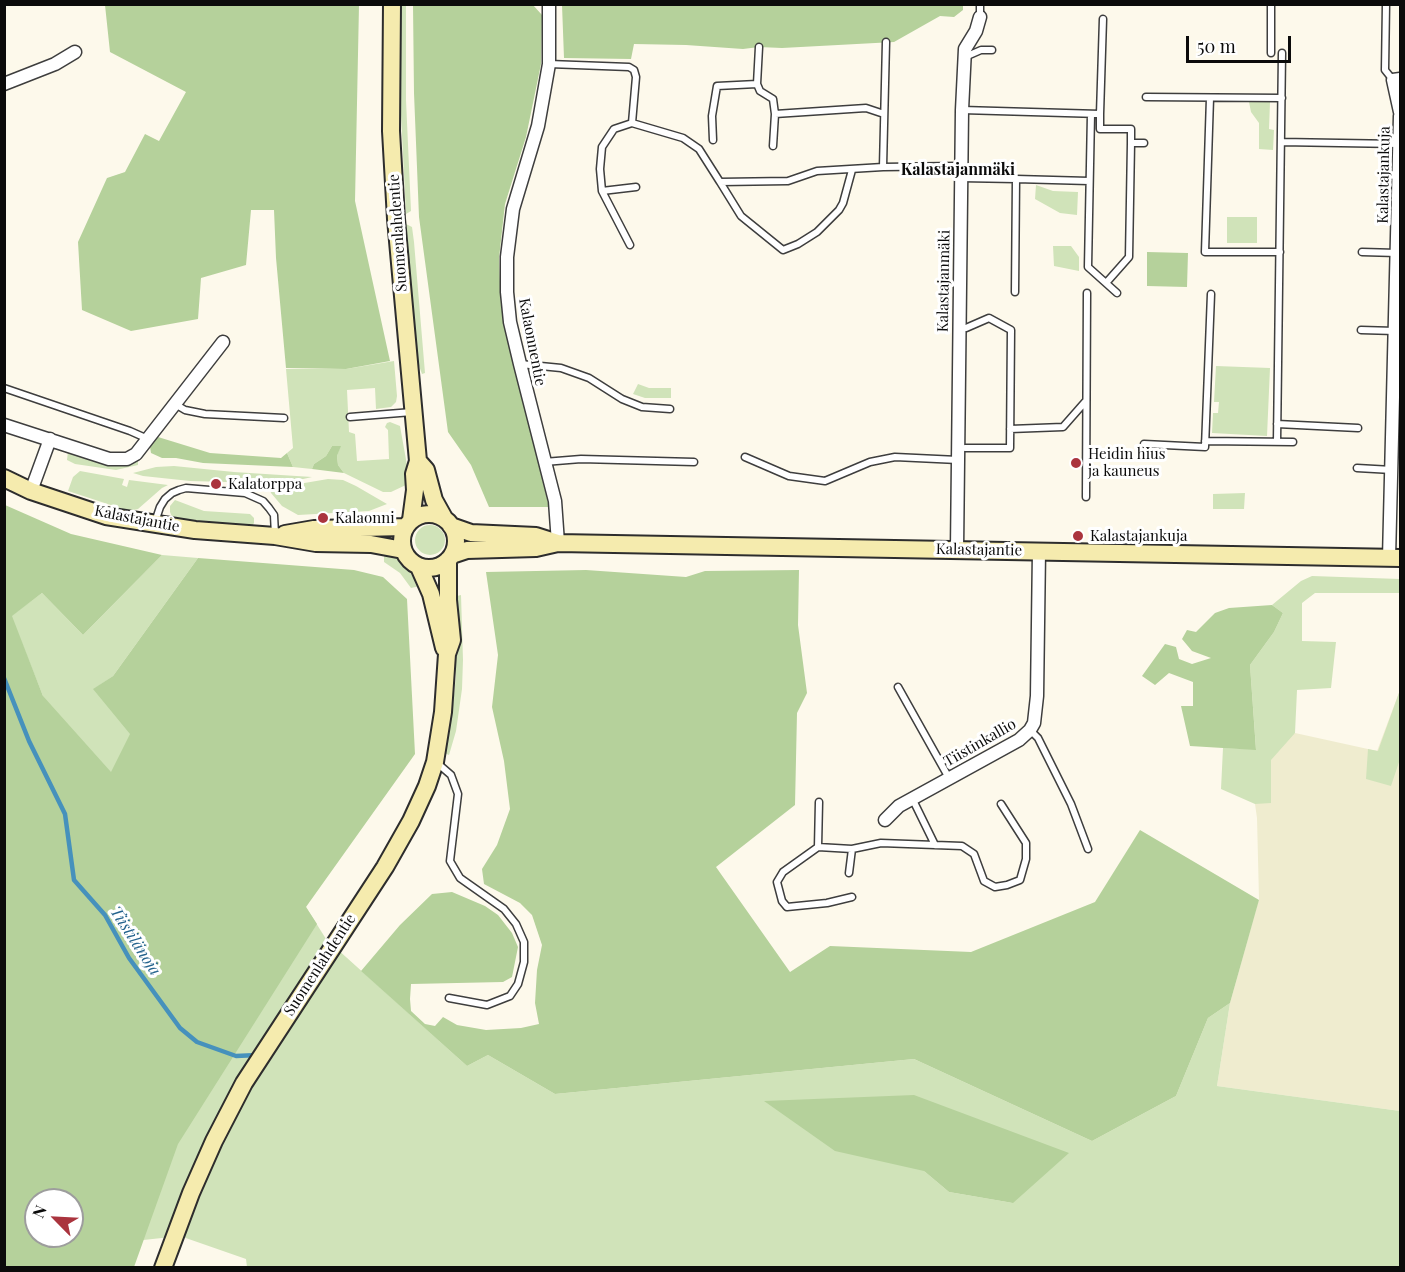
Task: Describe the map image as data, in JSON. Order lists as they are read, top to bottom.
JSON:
{
  "streets": {
    "main road": ["Suomenlahdentie", "Kalastajantie"],
    "street": [
      "Kalastajankuja",
      "Kalastajanmäki",
      "Kalaonnentie",
      "Tiistinkallio"
    ]
  },
  "crossings": [
    ["Kalastajankuja", "Kalastajantie"],
    ["Suomenlahdentie", "Kalastajantie"],
    ["Kalastajanmäki", "Kalastajantie"],
    ["Kalaonnentie", "Kalastajantie"],
    ["Kalastajantie", "Tiistinkallio"]
  ],
  "districts": ["Kalastajanmäki"],
  "water": ["Tiistilänoja"],
  "places": [
    "Heidin hius ja kauneus",
    "Kalatorppa",
    "Kalaonni",
    "Kalastajankuja"
  ],
  "scale_bar": "50 m",
  "north": "top left"
}
